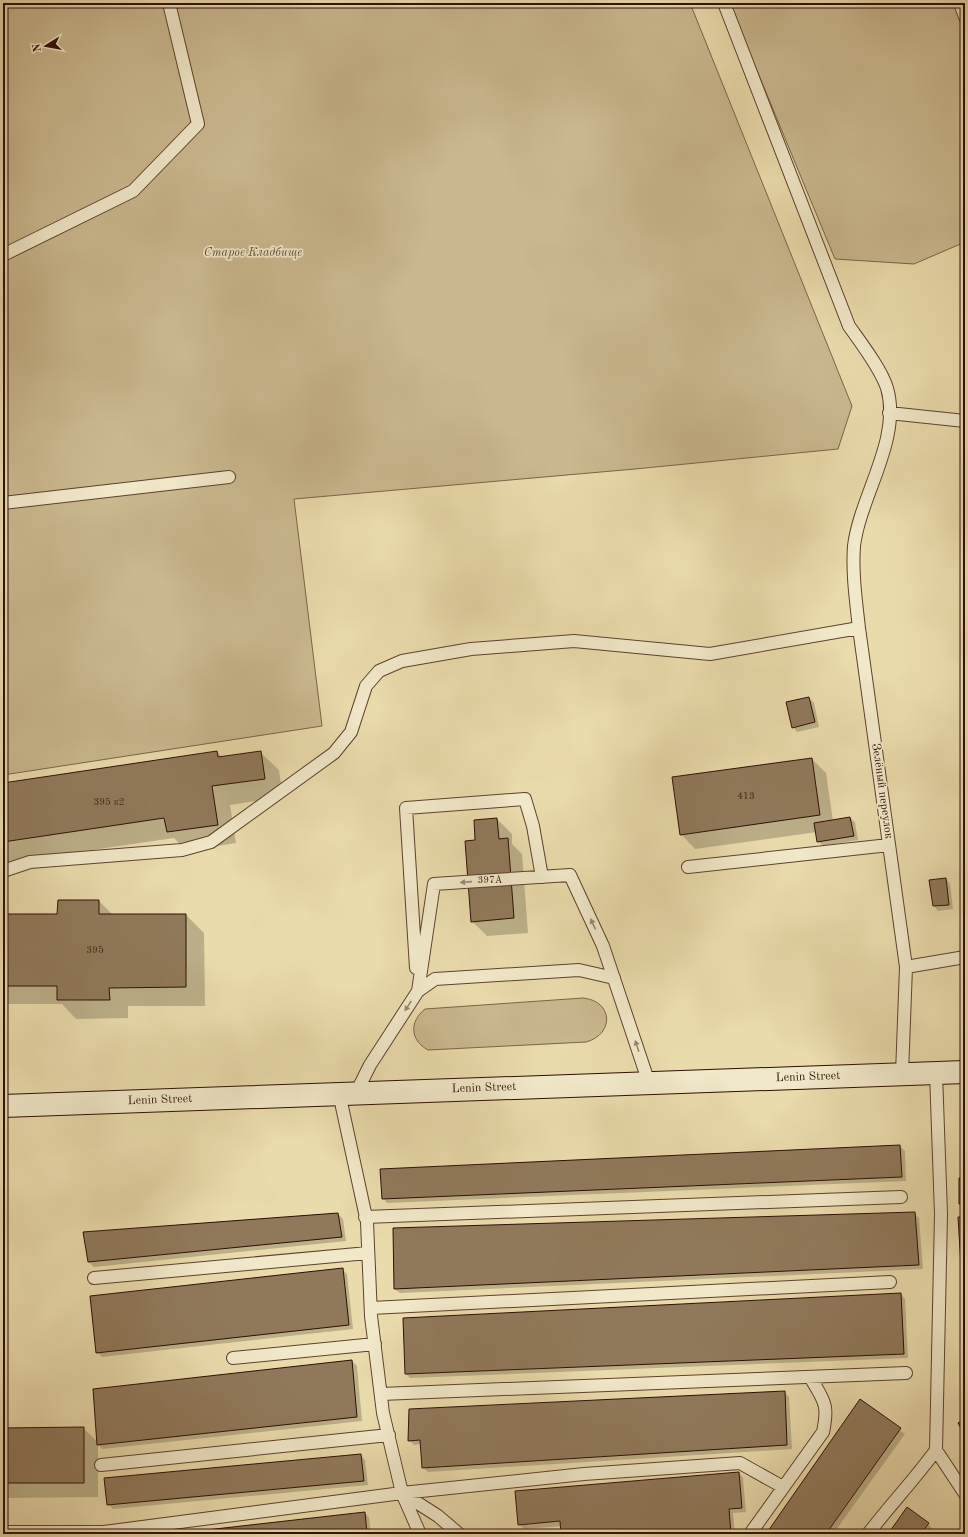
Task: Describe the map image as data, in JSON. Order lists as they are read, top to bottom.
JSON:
{
  "streets": {
    "main road": ["Lenin Street"],
    "lane": ["Зелёный переулок"]
  },
  "crossings": [
    ["Зелёный переулок", "Lenin Street"]
  ],
  "parks": ["Старое Кладбище"],
  "house_numbers": [
    "413",
    "395 к2",
    "397А",
    "395"
  ],
  "north": "left"
}
